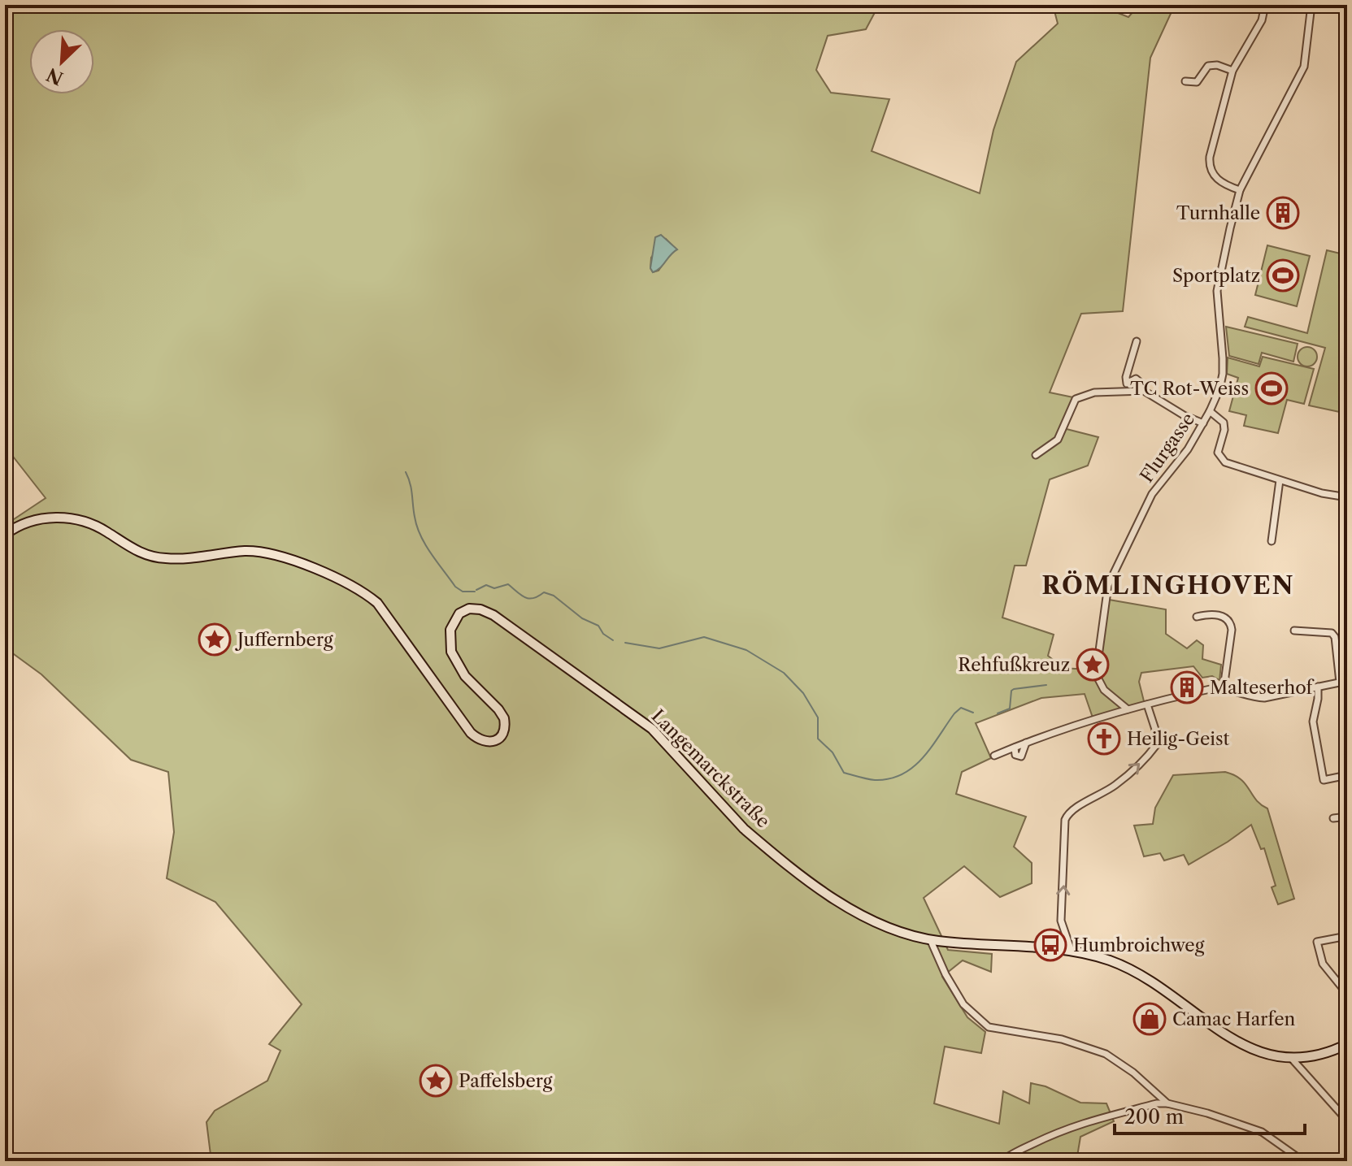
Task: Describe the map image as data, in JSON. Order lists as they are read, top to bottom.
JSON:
{
  "streets": {
    "main road": ["Langemarckstraße"],
    "street": ["Flurgasse"]
  },
  "districts": ["RÖMLINGHOVEN"],
  "places": {
    "building": ["Turnhalle", "Malteserhof"],
    "sports": ["Sportplatz", "TC Rot-Weiss"],
    "place": ["Juffernberg", "Rehfußkreuz", "Paffelsberg"],
    "church": ["Heilig-Geist"],
    "bus stop": ["Humbroichweg"],
    "shop": ["Camac Harfen"]
  },
  "scale_bar": "200 m",
  "north": "bottom left"
}
